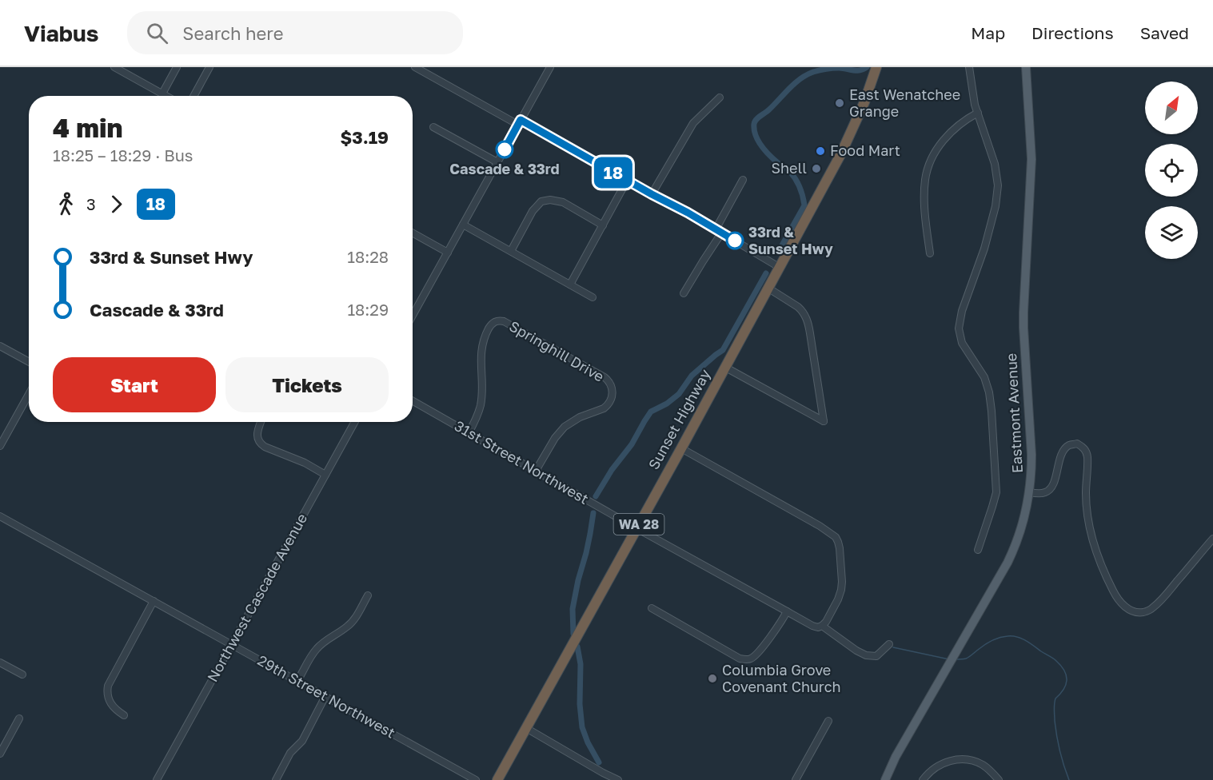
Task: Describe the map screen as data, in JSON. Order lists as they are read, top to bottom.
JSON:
{
  "streets": {
    "highway": ["Sunset Highway", "WA 28"],
    "main road": ["Eastmont Avenue"],
    "street": [
      "Springhill Drive",
      "31st Street Northwest",
      "Northwest Cascade Avenue",
      "29th Street Northwest"
    ]
  },
  "crossings": [
    ["Springhill Drive", "31st Street Northwest"],
    ["Sunset Highway", "31st Street Northwest"],
    ["Northwest Cascade Avenue", "29th Street Northwest"]
  ],
  "places": [
    "East Wenatchee Grange",
    "Cascade & 33rd",
    "Food Mart",
    "Shell",
    "33rd & Sunset Hwy",
    "Columbia Grove Covenant Church"
  ],
  "lines": ["bus line 18"],
  "north": "top right",
  "page": {
    "header": "Viabus",
    "search": "Search here",
    "nav": ["Map", "Directions", "Saved"],
    "on_map": "18",
    "heading": ["4 min", "18:25 – 18:29 · Bus", "$3.19"],
    "legs": ["3", "18"],
    "list": [
      {
        "name": "33rd & Sunset Hwy",
        "value": "18:28"
      },
      {
        "name": "Cascade & 33rd",
        "value": "18:29"
      }
    ],
    "buttons": ["Start", "Tickets"]
  }
}
